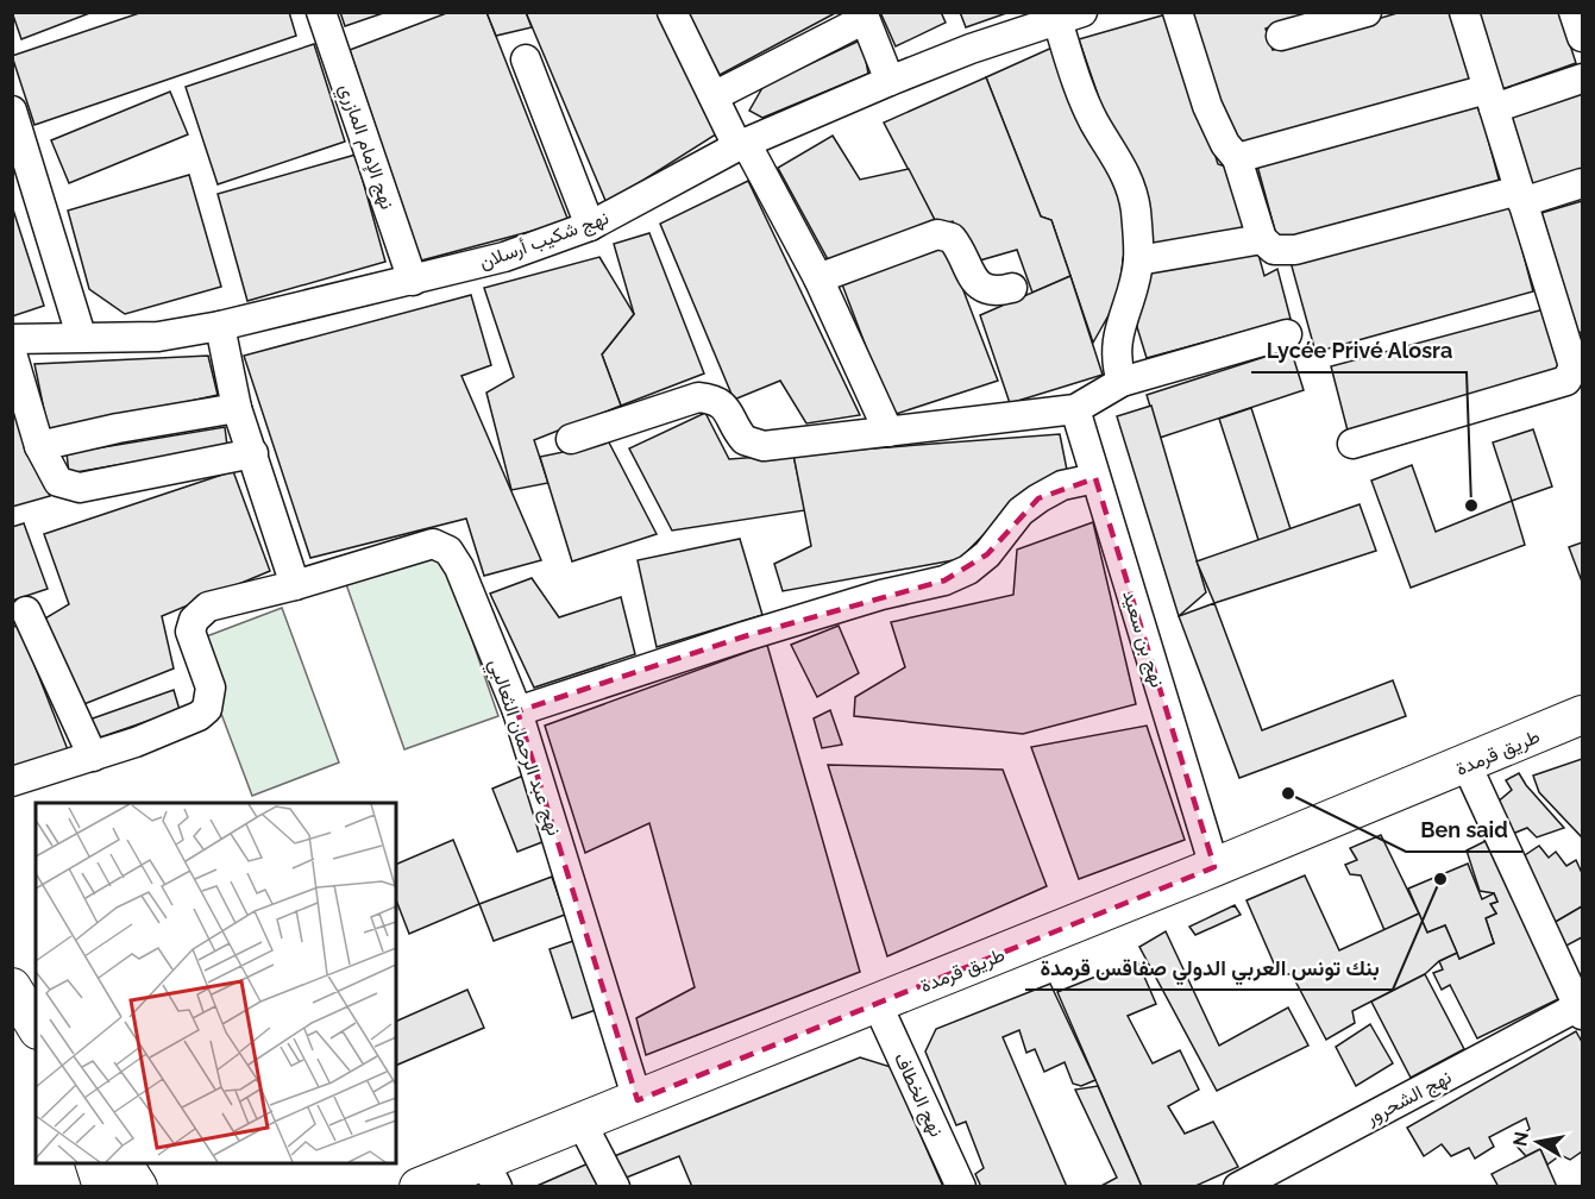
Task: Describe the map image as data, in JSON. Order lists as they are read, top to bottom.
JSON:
{
  "streets": {
    "main road": ["طريق قرمدة"],
    "street": [
      "نهج الإمام المازري",
      "نهج شكيب أرسلان",
      "نهج بن سعيد",
      "نهج عبد الرحمان الثعالبي",
      "نهج الخطاف",
      "نهج الشحرور"
    ]
  },
  "crossings": [
    ["نهج الإمام المازري", "نهج شكيب أرسلان"],
    ["نهج بن سعيد", "طريق قرمدة"],
    ["نهج عبد الرحمان الثعالبي", "طريق قرمدة"],
    ["طريق قرمدة", "نهج الخطاف"]
  ],
  "places": ["Lycée Privé Alosra", "Ben said", "بنك تونس العربي الدولي صفاقس قرمدة"],
  "north": "left"
}
